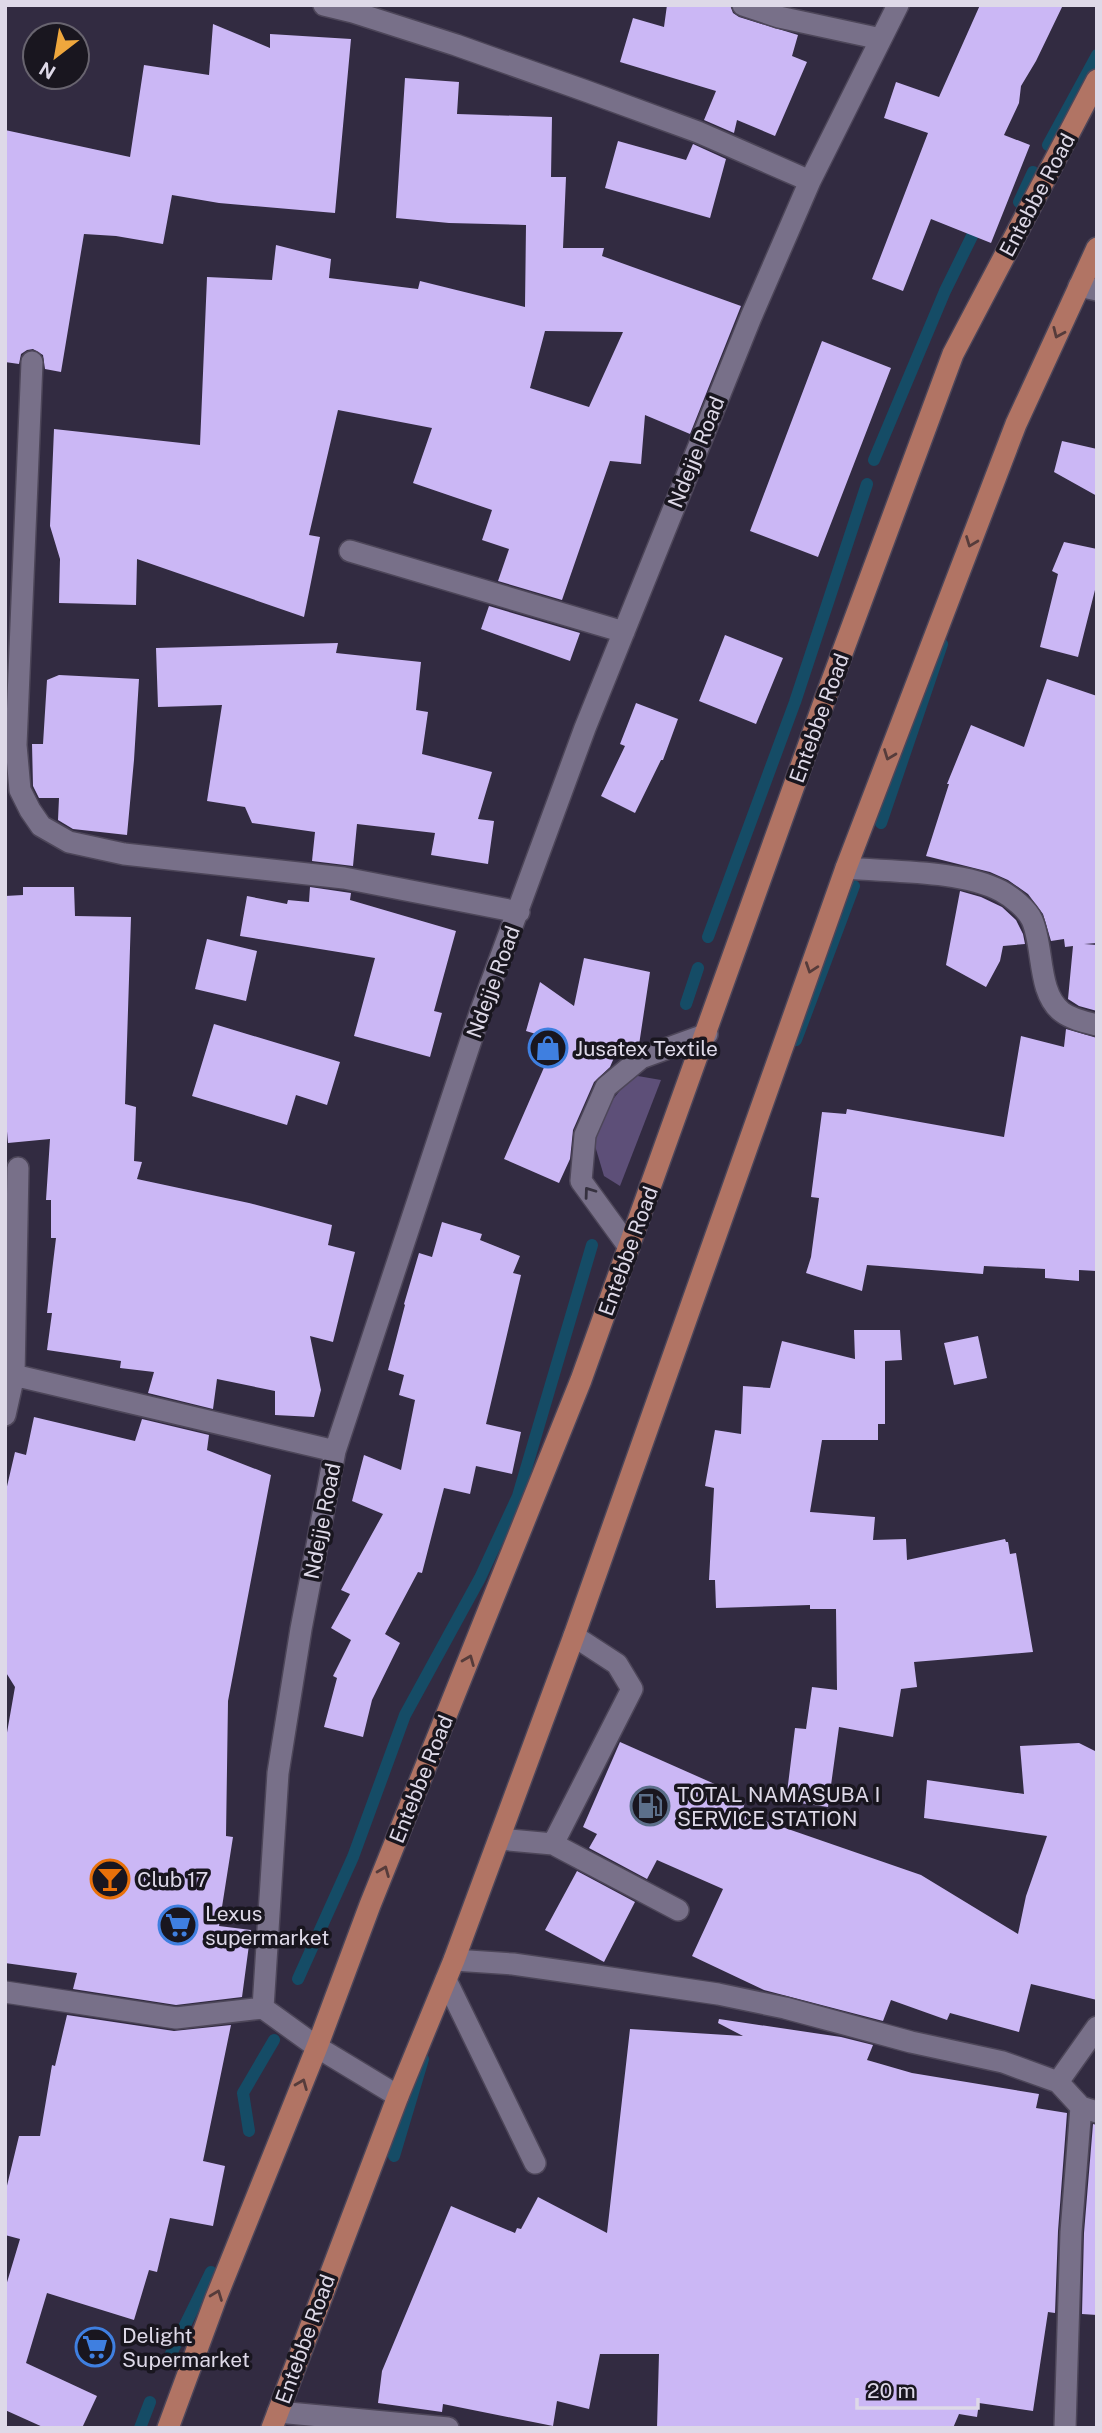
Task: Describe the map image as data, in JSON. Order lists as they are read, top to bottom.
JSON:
{
  "streets": {
    "main road": ["Entebbe Road"],
    "street": ["Ndejje Road"]
  },
  "places": {
    "shop": ["Jusatex Textile"],
    "fuel station": ["TOTAL NAMASUBA I SERVICE STATION"],
    "bar": ["Club 17"],
    "supermarket": ["Lexus supermarket", "Delight Supermarket"]
  },
  "scale_bar": "20 m",
  "north": "bottom left"
}
